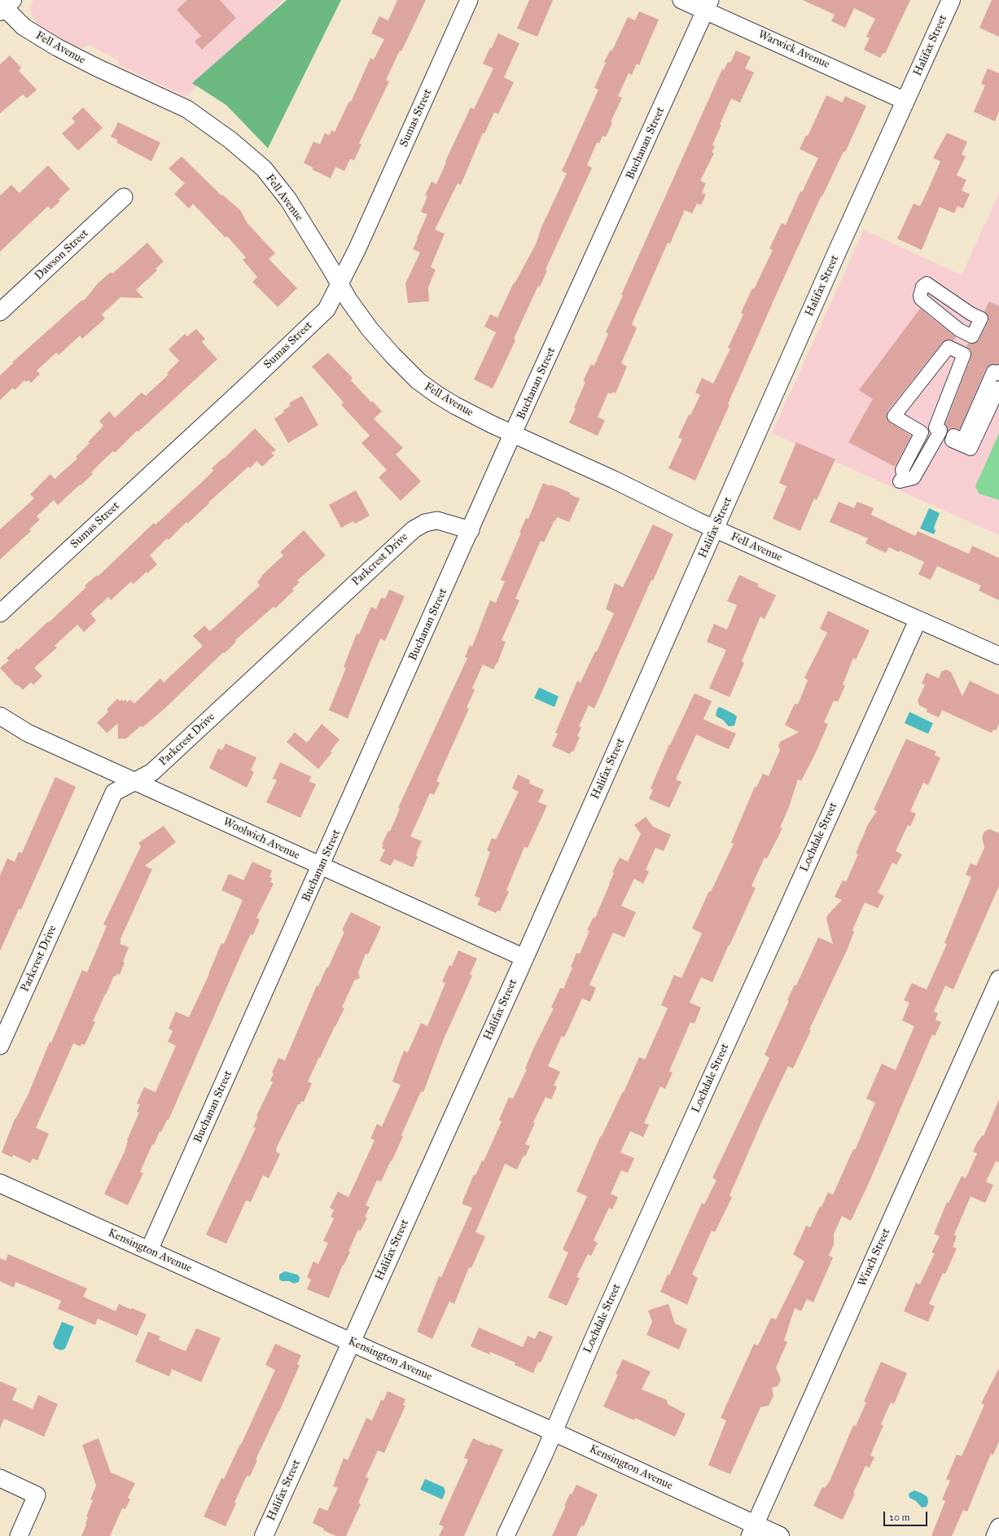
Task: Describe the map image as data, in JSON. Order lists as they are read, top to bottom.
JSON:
{
  "streets": {
    "street": [
      "Halifax Street",
      "Fell Avenue",
      "Warwick Avenue",
      "Sumas Street",
      "Buchanan Street",
      "Dawson Street",
      "Parkcrest Drive",
      "Lochdale Street",
      "Woolwich Avenue",
      "Kensington Avenue",
      "Winch Street"
    ]
  },
  "crossings": [
    ["Halifax Street", "Fell Avenue"],
    ["Halifax Street", "Warwick Avenue"],
    ["Halifax Street", "Woolwich Avenue"],
    ["Halifax Street", "Kensington Avenue"],
    ["Fell Avenue", "Sumas Street"],
    ["Fell Avenue", "Buchanan Street"],
    ["Fell Avenue", "Lochdale Street"],
    ["Warwick Avenue", "Buchanan Street"],
    ["Buchanan Street", "Parkcrest Drive"],
    ["Buchanan Street", "Woolwich Avenue"],
    ["Buchanan Street", "Kensington Avenue"],
    ["Parkcrest Drive", "Woolwich Avenue"],
    ["Lochdale Street", "Kensington Avenue"],
    ["Kensington Avenue", "Winch Street"]
  ],
  "scale_bar": "20 m"
}
